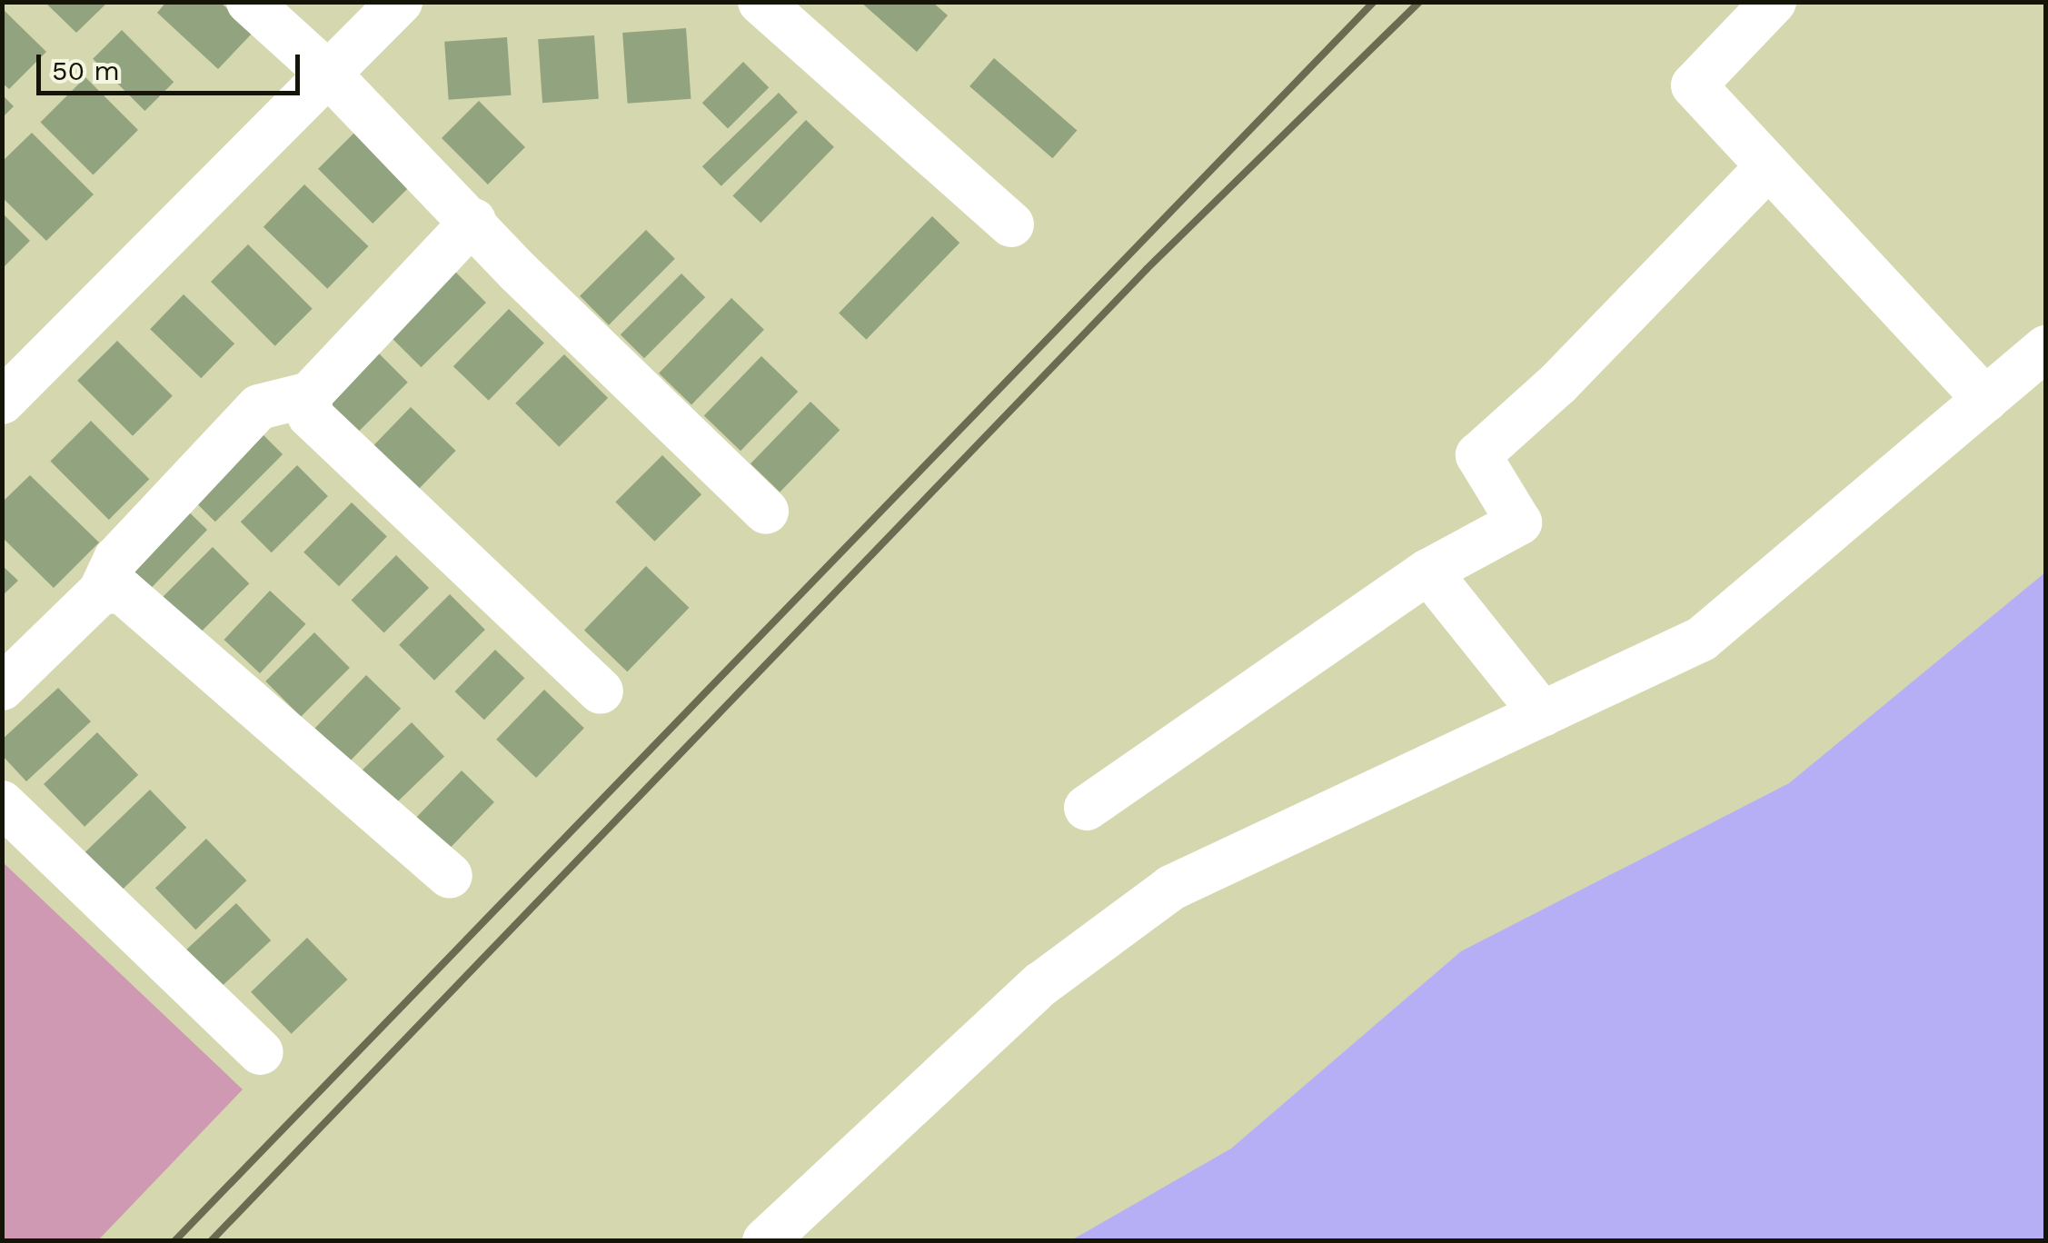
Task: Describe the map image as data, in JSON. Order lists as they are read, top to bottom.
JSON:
{
  "scale_bar": "50 m"
}
